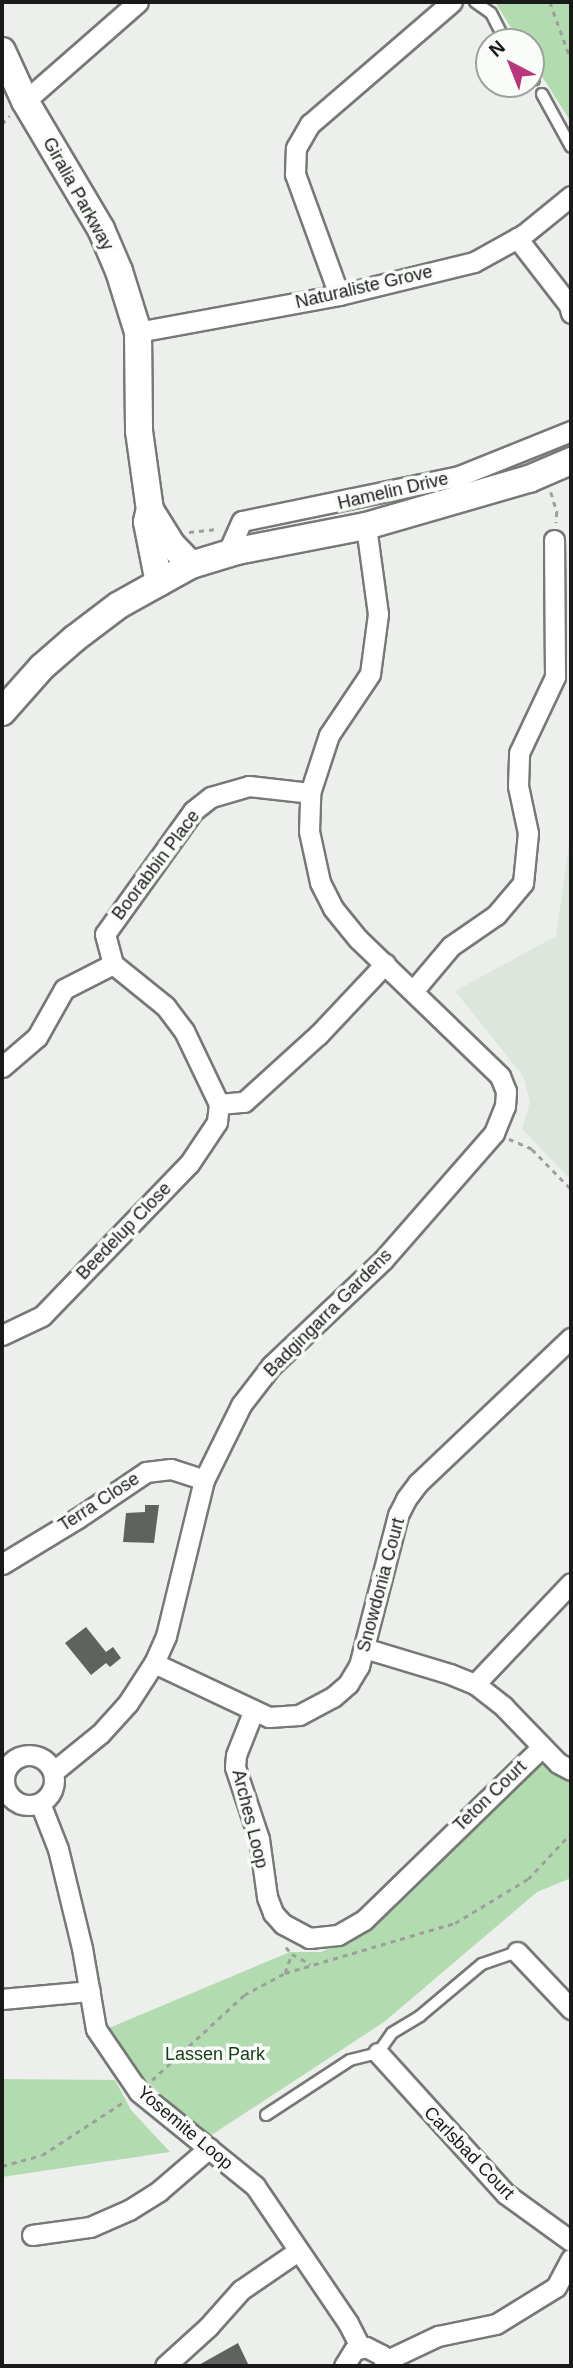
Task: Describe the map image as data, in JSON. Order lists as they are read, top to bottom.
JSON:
{
  "streets": {
    "street": [
      "Giralia Parkway",
      "Naturaliste Grove",
      "Hamelin Drive",
      "Boorabbin Place",
      "Beedelup Close",
      "Badgingarra Gardens",
      "Terra Close",
      "Snowdonia Court",
      "Teton Court",
      "Arches Loop",
      "Yosemite Loop",
      "Carlsbad Court"
    ]
  },
  "crossings": [
    ["Giralia Parkway", "Naturaliste Grove"],
    ["Giralia Parkway", "Hamelin Drive"],
    ["Hamelin Drive", "Badgingarra Gardens"],
    ["Boorabbin Place", "Badgingarra Gardens"],
    ["Badgingarra Gardens", "Terra Close"],
    ["Badgingarra Gardens", "Snowdonia Court"],
    ["Badgingarra Gardens", "Yosemite Loop"],
    ["Snowdonia Court", "Arches Loop"],
    ["Teton Court", "Arches Loop"]
  ],
  "parks": ["Lassen Park"],
  "north": "top left"
}
